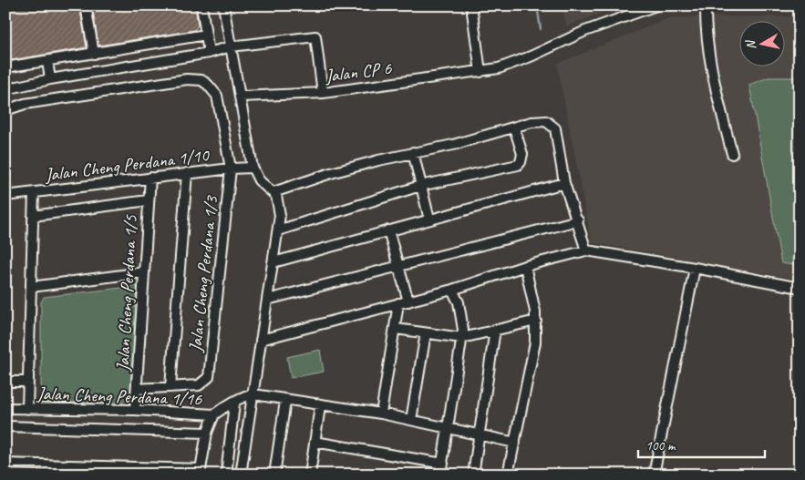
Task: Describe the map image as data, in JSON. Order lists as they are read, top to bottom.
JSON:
{
  "streets": {
    "street": [
      "Jalan CP 6",
      "Jalan Cheng Perdana 1/10",
      "Jalan Cheng Perdana 1/3",
      "Jalan Cheng Perdana 1/5",
      "Jalan Cheng Perdana 1/16"
    ]
  },
  "crossings": [
    ["Jalan Cheng Perdana 1/10", "Jalan Cheng Perdana 1/3"],
    ["Jalan Cheng Perdana 1/10", "Jalan Cheng Perdana 1/5"],
    ["Jalan Cheng Perdana 1/5", "Jalan Cheng Perdana 1/16"]
  ],
  "scale_bar": "100 m",
  "north": "left"
}
